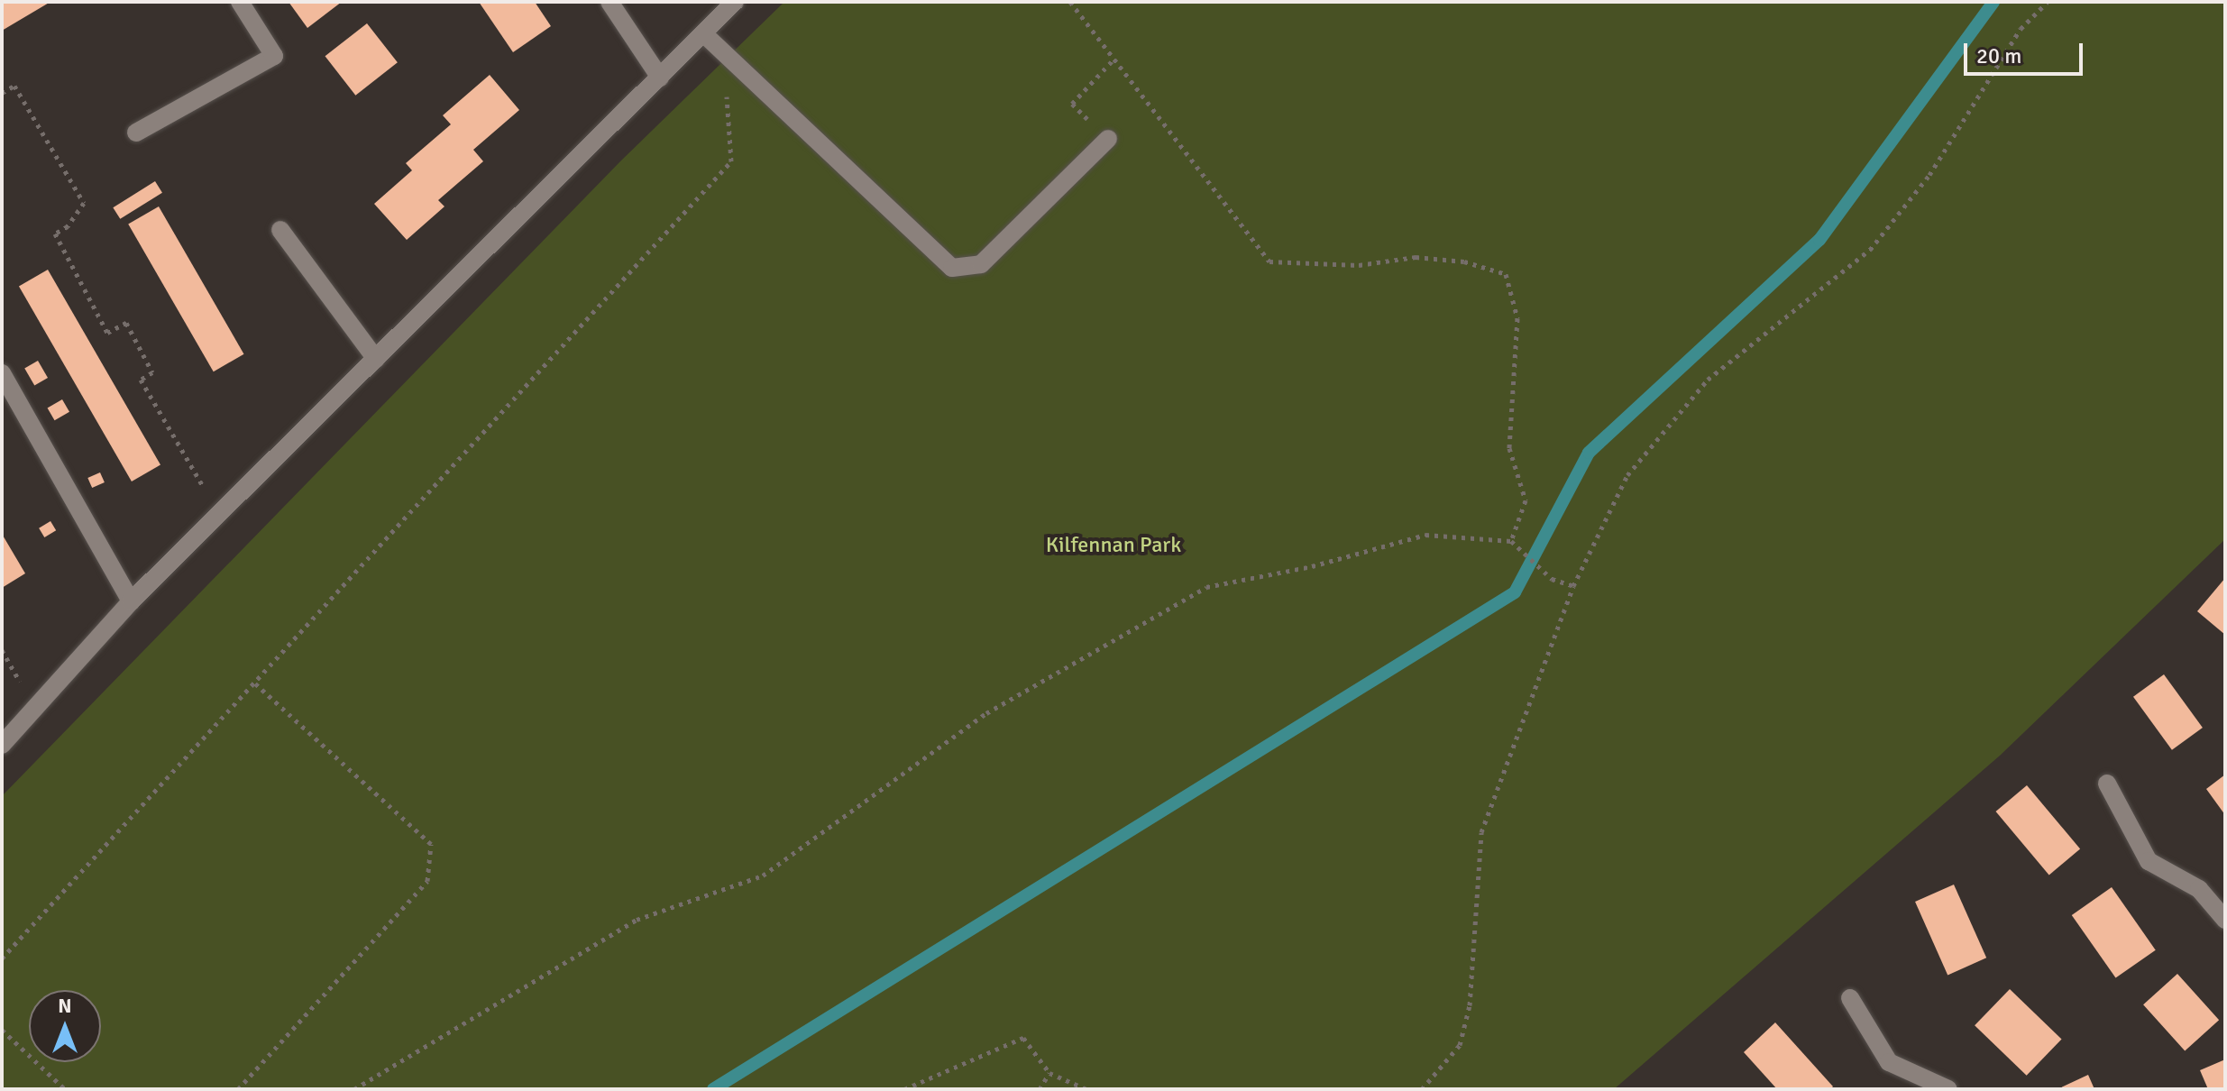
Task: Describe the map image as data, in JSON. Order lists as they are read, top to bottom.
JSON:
{
  "parks": ["Kilfennan Park"],
  "scale_bar": "20 m",
  "north": "top"
}
